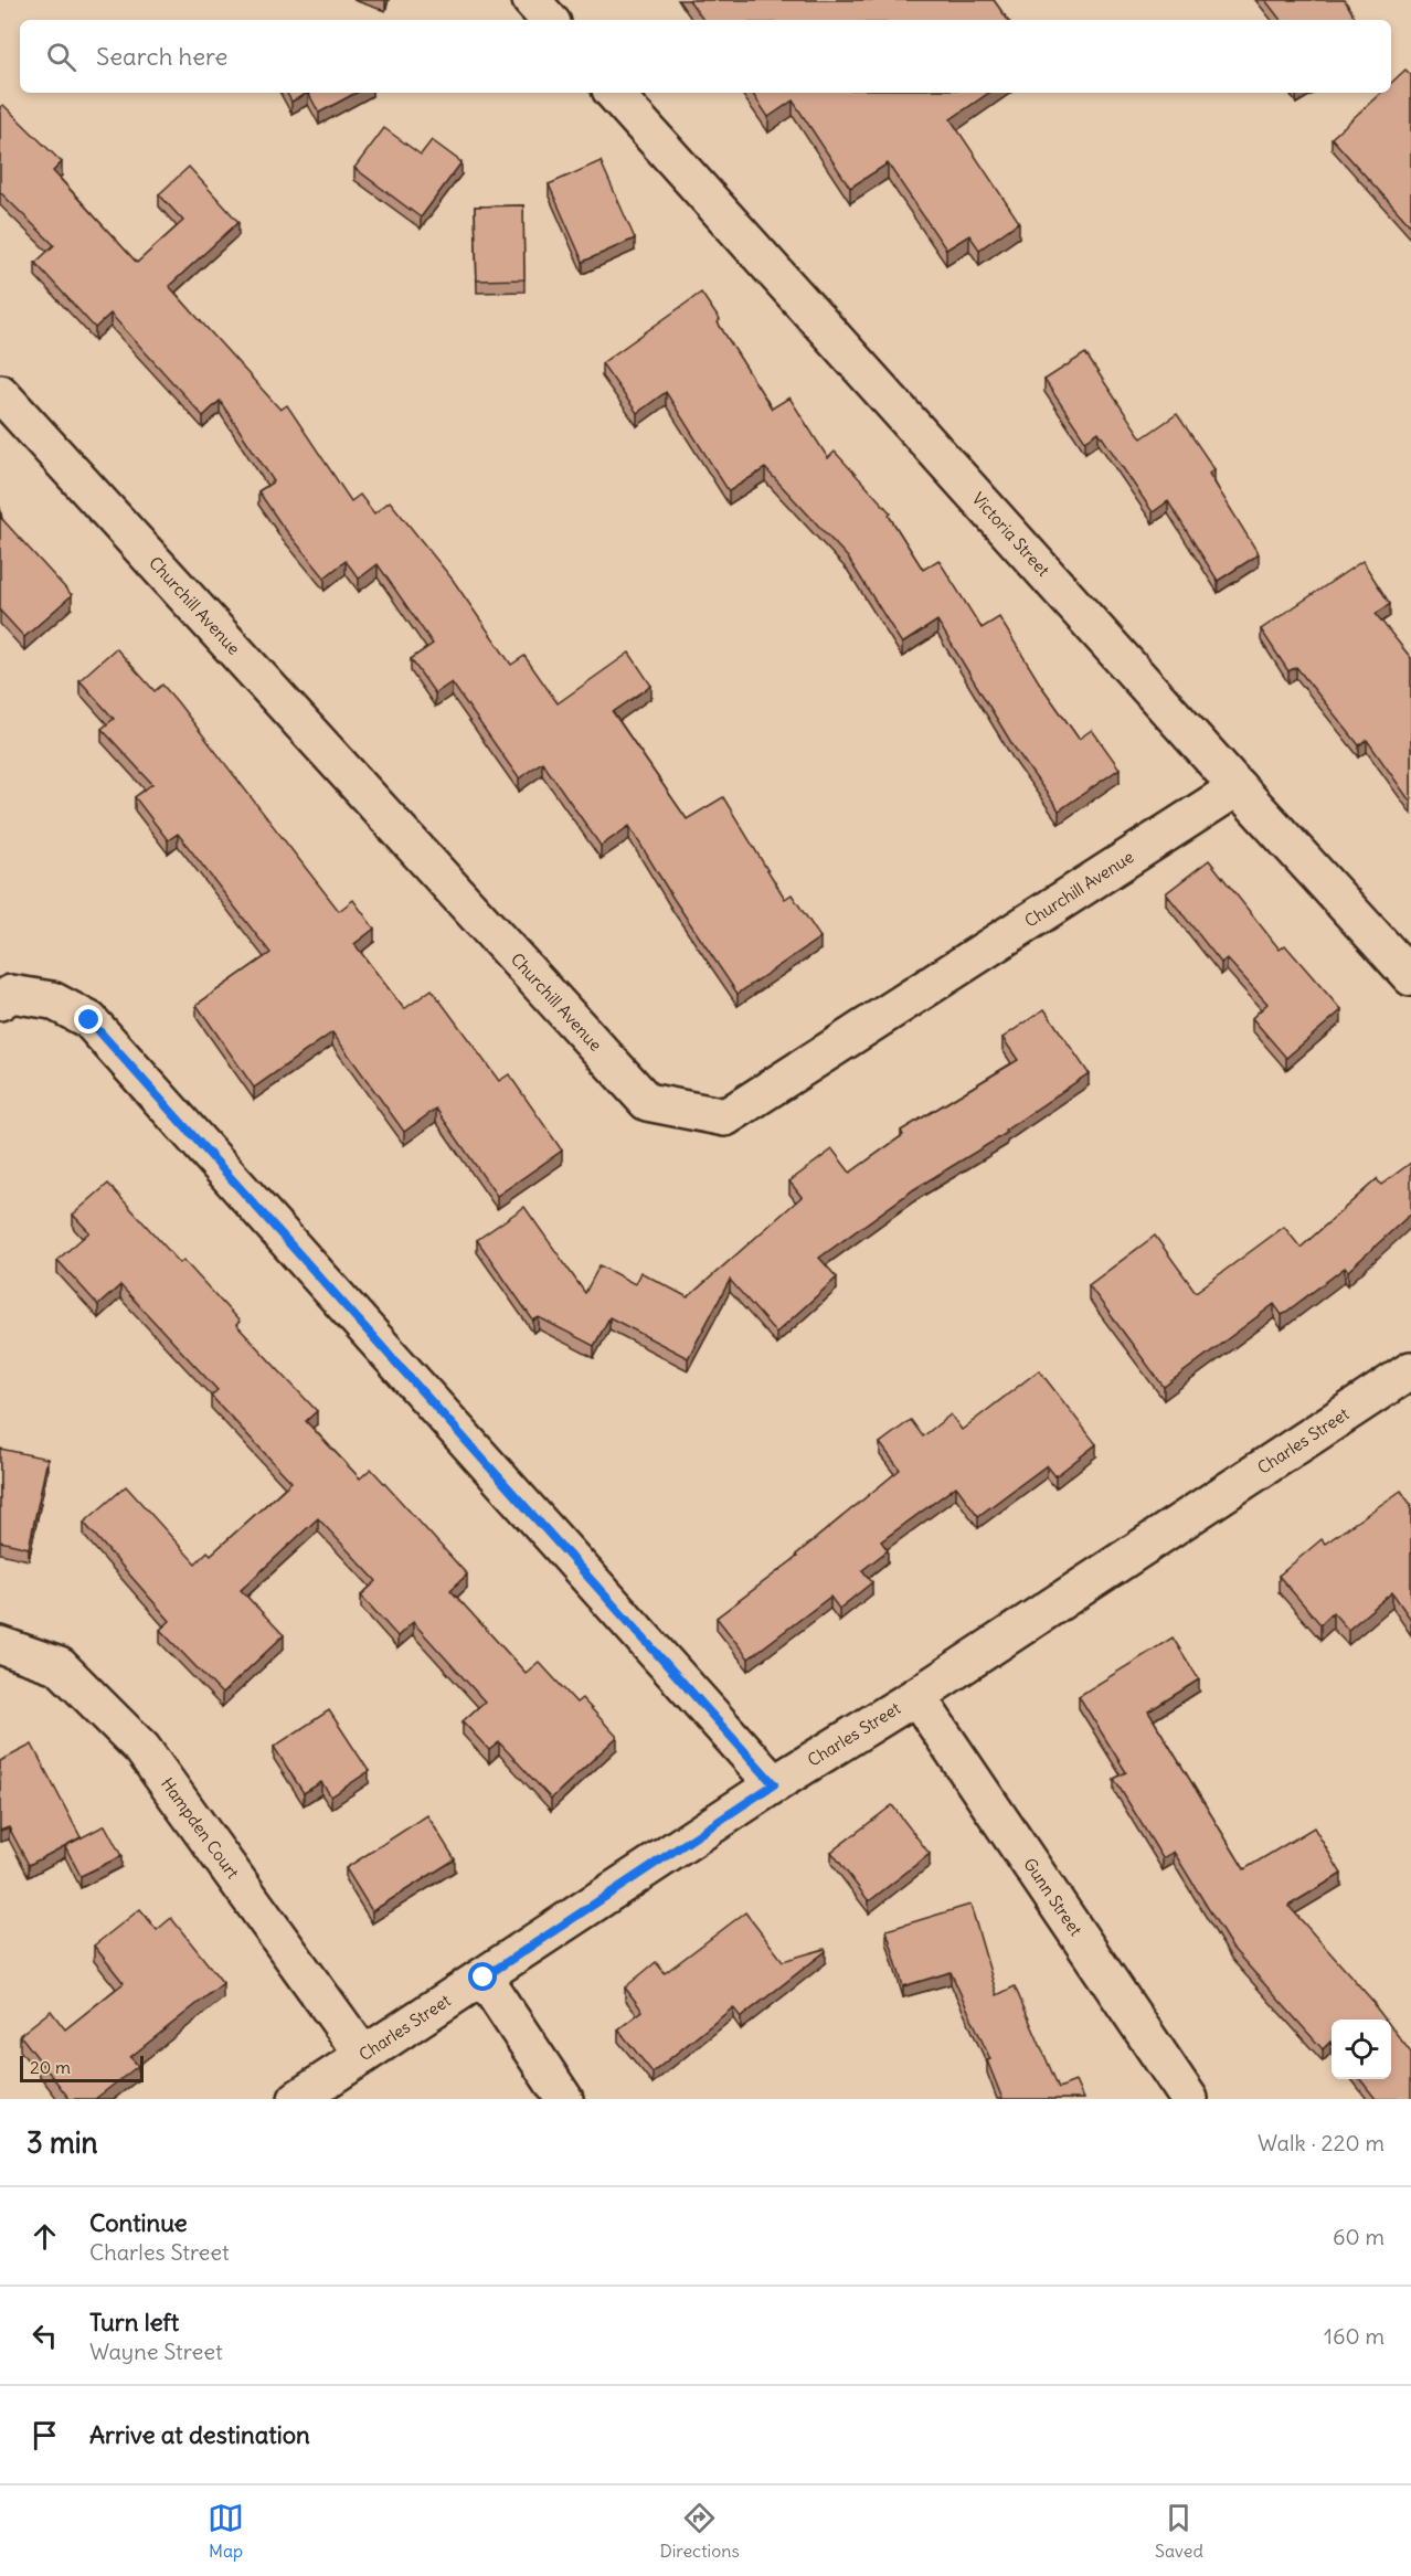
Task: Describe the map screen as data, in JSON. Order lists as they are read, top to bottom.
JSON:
{
  "streets": {
    "street": [
      "Victoria Street",
      "Churchill Avenue",
      "Charles Street",
      "Hampden Court",
      "Gunn Street"
    ]
  },
  "crossings": [
    ["Victoria Street", "Churchill Avenue"],
    ["Charles Street", "Hampden Court"],
    ["Charles Street", "Gunn Street"]
  ],
  "scale_bar": "20 m",
  "page": {
    "search": "Search here",
    "scale": "20 m",
    "heading": ["3 min", "Walk · 220 m"],
    "list": [
      ["Continue", "Charles Street", "60 m"],
      ["Turn left", "Wayne Street", "160 m"],
      "Arrive at destination"
    ],
    "nav": ["Map", "Directions", "Saved"]
  }
}
